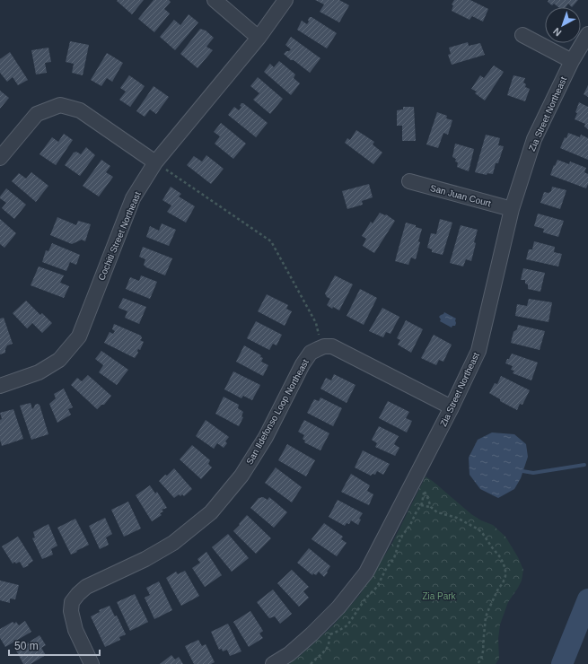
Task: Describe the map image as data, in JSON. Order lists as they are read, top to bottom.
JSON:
{
  "streets": {
    "street": [
      "Zia Street Northeast",
      "San Juan Court",
      "Cochiti Street Northeast",
      "San Ildefonso Loop Northeast"
    ]
  },
  "crossings": [
    ["Zia Street Northeast", "San Juan Court"]
  ],
  "parks": ["Zia Park"],
  "scale_bar": "50 m",
  "north": "bottom left"
}
